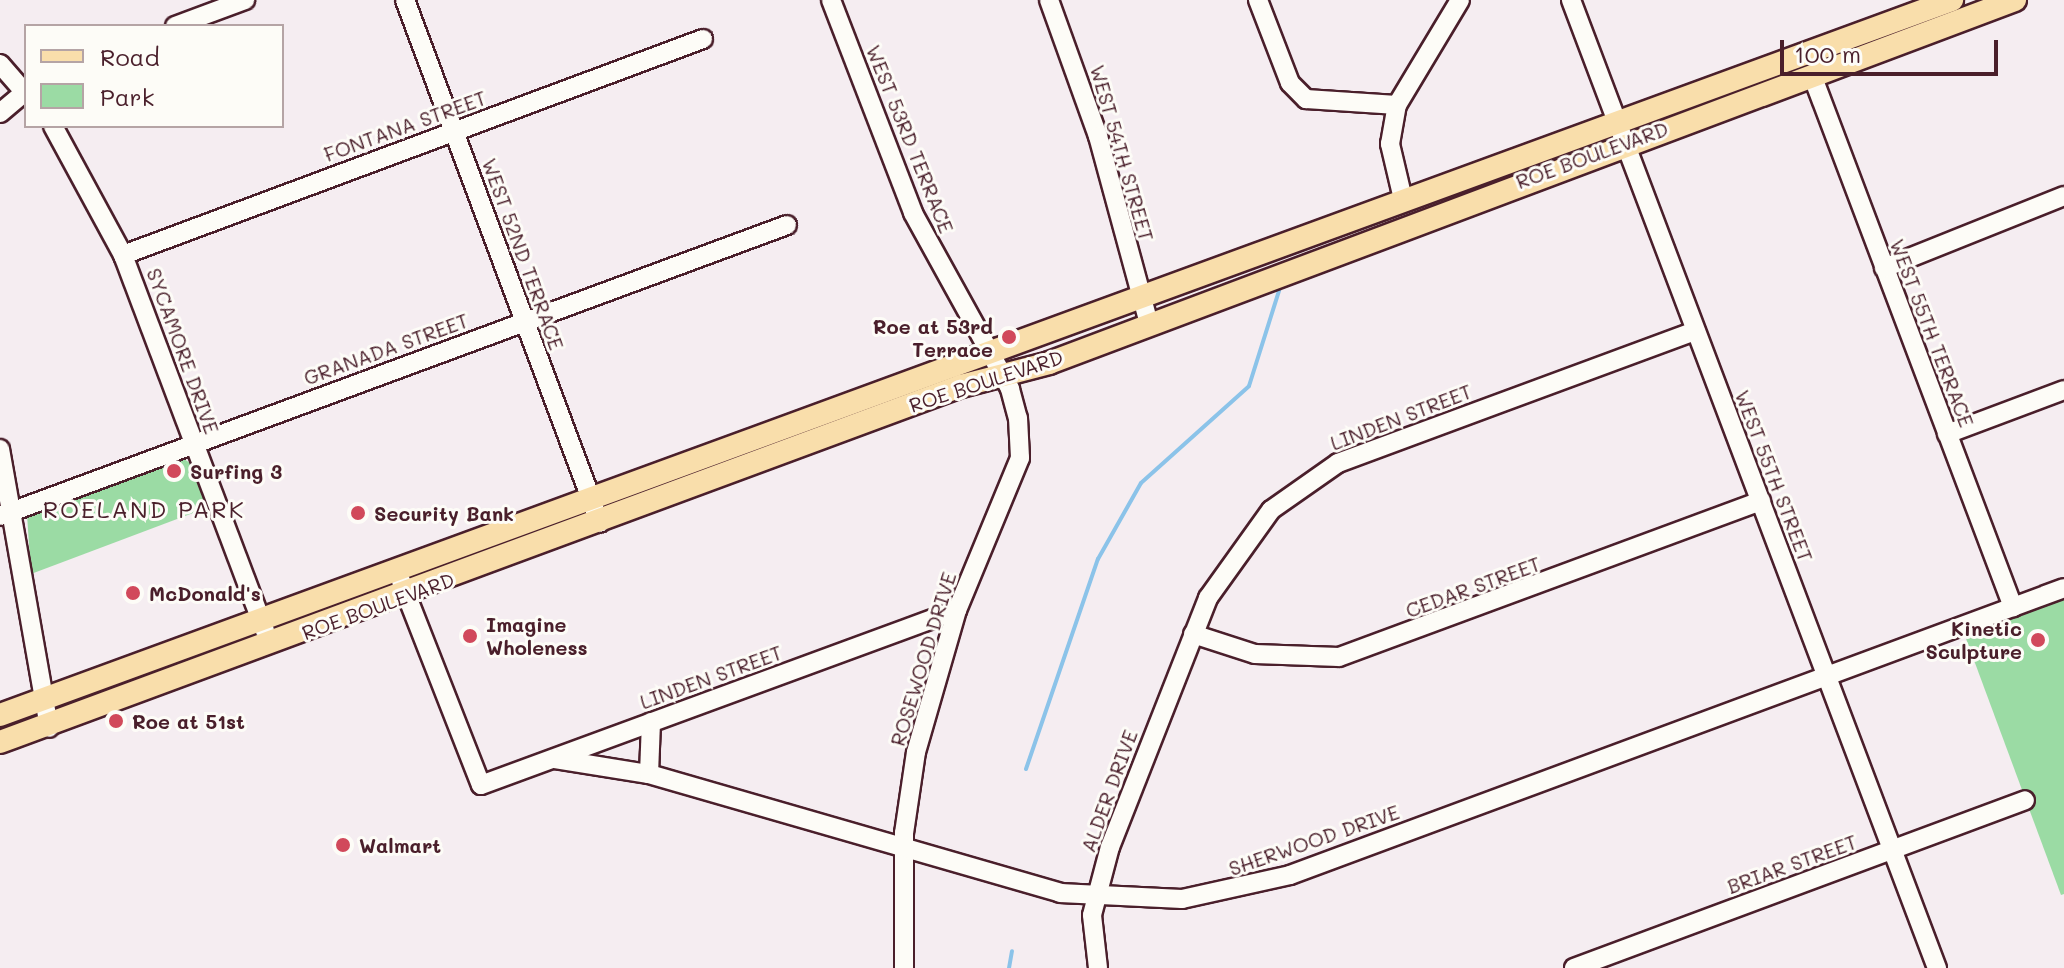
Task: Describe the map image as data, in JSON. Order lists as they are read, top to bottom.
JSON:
{
  "streets": {
    "main road": ["ROE BOULEVARD"],
    "street": [
      "FONTANA STREET",
      "WEST 53RD TERRACE",
      "WEST 54TH STREET",
      "WEST 52ND TERRACE",
      "WEST 55TH TERRACE",
      "GRANADA STREET",
      "SYCAMORE DRIVE",
      "LINDEN STREET",
      "WEST 55TH STREET",
      "CEDAR STREET",
      "ROSEWOOD DRIVE",
      "ALDER DRIVE",
      "SHERWOOD DRIVE",
      "BRIAR STREET"
    ]
  },
  "crossings": [
    ["FONTANA STREET", "WEST 52ND TERRACE"],
    ["FONTANA STREET", "SYCAMORE DRIVE"],
    ["WEST 53RD TERRACE", "ROE BOULEVARD"],
    ["WEST 53RD TERRACE", "ROSEWOOD DRIVE"],
    ["WEST 54TH STREET", "ROE BOULEVARD"],
    ["ROE BOULEVARD", "WEST 52ND TERRACE"],
    ["ROE BOULEVARD", "WEST 55TH TERRACE"],
    ["ROE BOULEVARD", "SYCAMORE DRIVE"],
    ["ROE BOULEVARD", "LINDEN STREET"],
    ["ROE BOULEVARD", "WEST 55TH STREET"],
    ["ROE BOULEVARD", "ROSEWOOD DRIVE"],
    ["WEST 52ND TERRACE", "GRANADA STREET"],
    ["WEST 55TH TERRACE", "SHERWOOD DRIVE"],
    ["GRANADA STREET", "SYCAMORE DRIVE"],
    ["LINDEN STREET", "WEST 55TH STREET"],
    ["LINDEN STREET", "CEDAR STREET"],
    ["LINDEN STREET", "ROSEWOOD DRIVE"],
    ["LINDEN STREET", "ALDER DRIVE"],
    ["LINDEN STREET", "SHERWOOD DRIVE"],
    ["WEST 55TH STREET", "CEDAR STREET"],
    ["WEST 55TH STREET", "SHERWOOD DRIVE"],
    ["WEST 55TH STREET", "BRIAR STREET"],
    ["CEDAR STREET", "ALDER DRIVE"],
    ["ROSEWOOD DRIVE", "SHERWOOD DRIVE"],
    ["ALDER DRIVE", "SHERWOOD DRIVE"]
  ],
  "districts": ["ROELAND PARK"],
  "places": [
    "Roe at 53rd Terrace",
    "Surfing 3",
    "Security Bank",
    "McDonald's",
    "Imagine Wholeness",
    "Kinetic Sculpture",
    "Roe at 51st",
    "Walmart"
  ],
  "legend": ["Road", "Park"],
  "scale_bar": "100 m"
}
